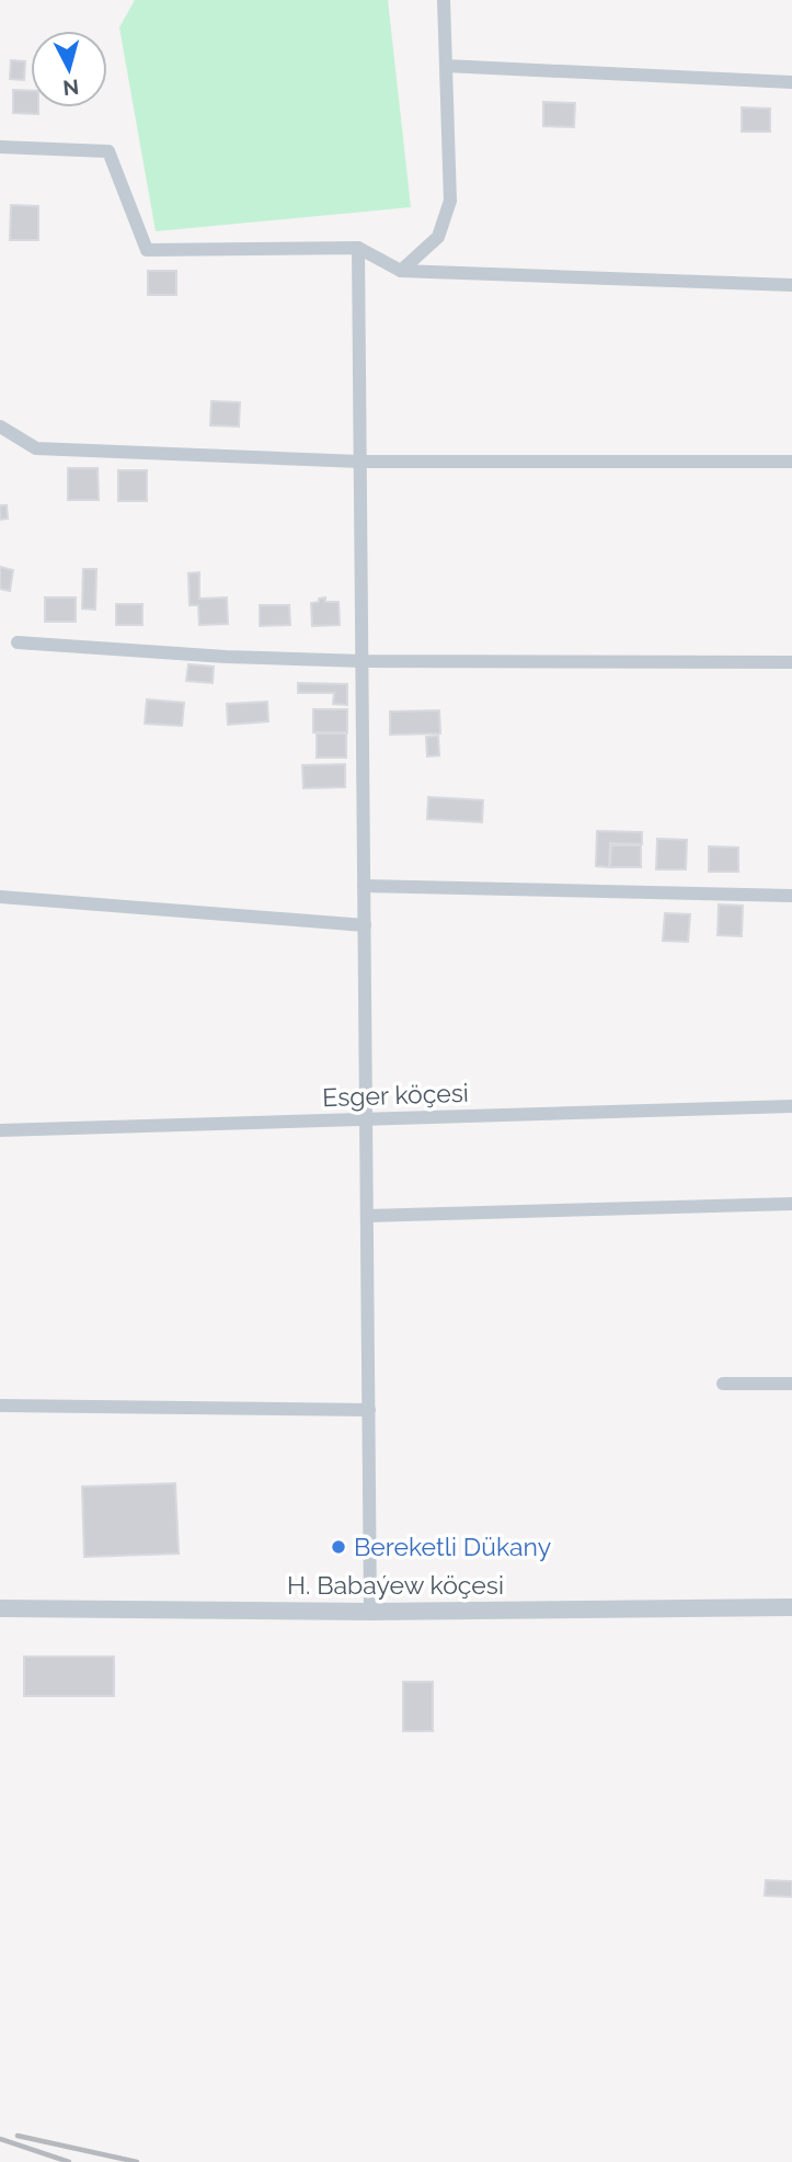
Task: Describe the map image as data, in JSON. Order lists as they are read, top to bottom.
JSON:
{
  "streets": {
    "street": ["Esger köçesi", "H. Babaýew köçesi"]
  },
  "places": ["Bereketli Dükany"],
  "north": "bottom"
}
